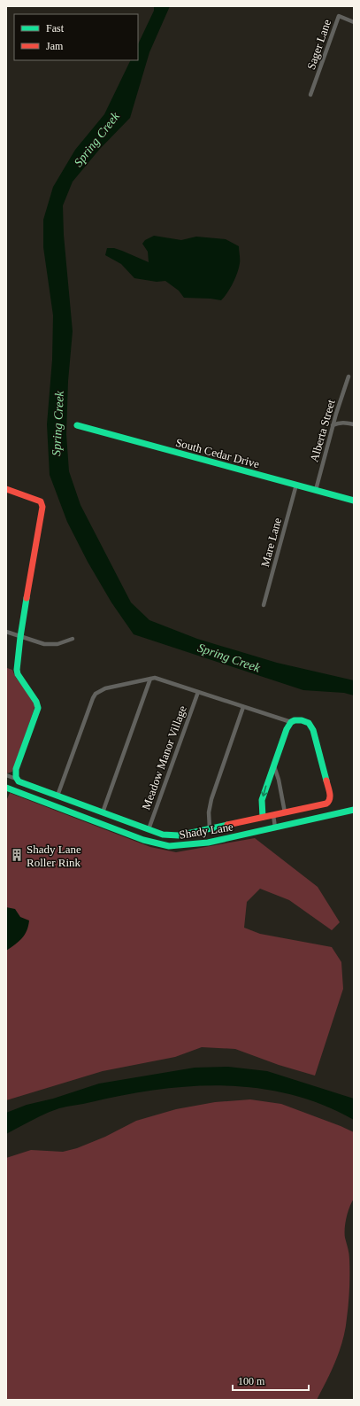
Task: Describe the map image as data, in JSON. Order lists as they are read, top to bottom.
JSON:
{
  "streets": {
    "street": [
      "Sager Lane",
      "Alberta Street",
      "South Cedar Drive",
      "Mare Lane",
      "Meadow Manor Village",
      "Shady Lane"
    ]
  },
  "crossings": [
    ["Alberta Street", "South Cedar Drive"],
    ["South Cedar Drive", "Mare Lane"]
  ],
  "water": ["Spring Creek"],
  "places": {
    "building": ["Shady Lane Roller Rink"]
  },
  "legend": ["Fast", "Jam"],
  "scale_bar": "100 m"
}
